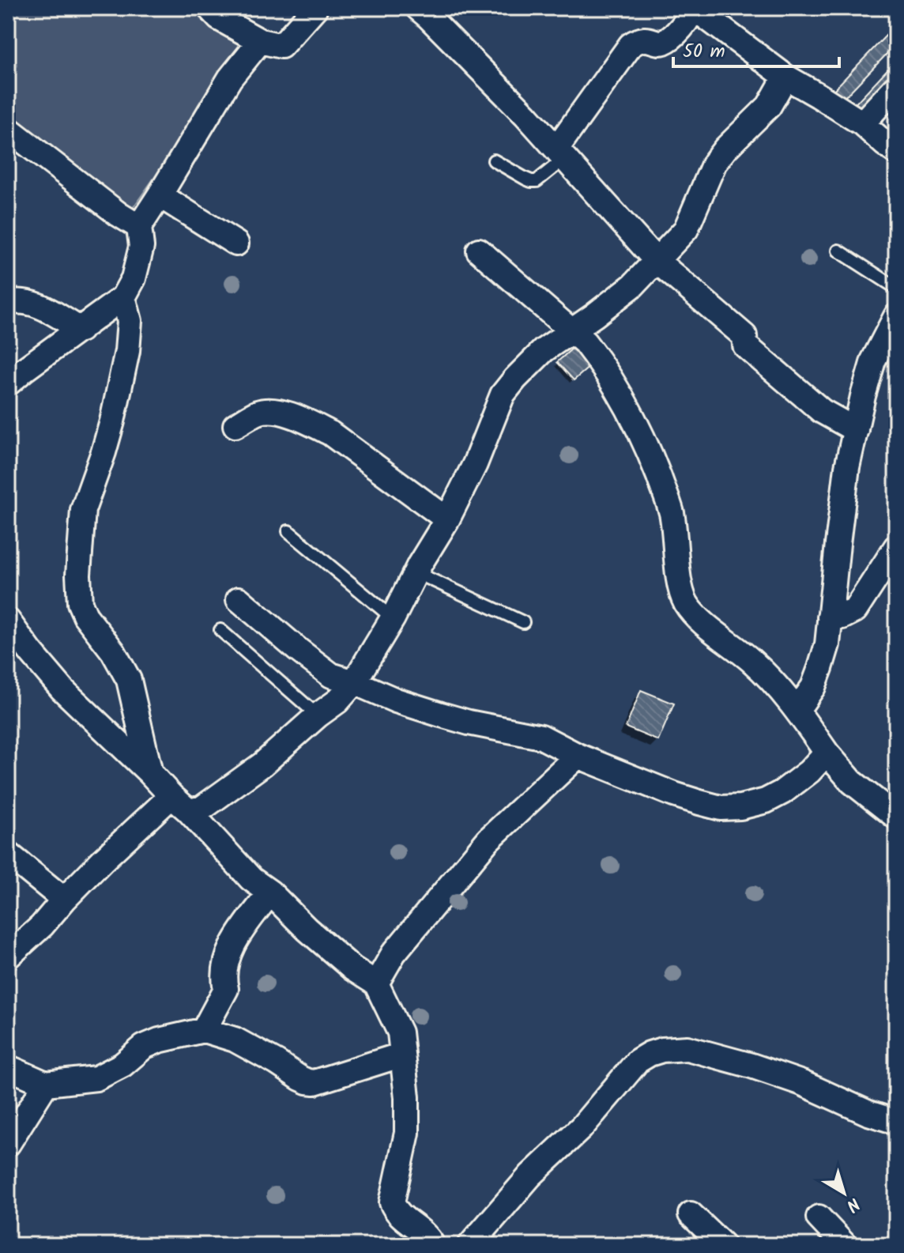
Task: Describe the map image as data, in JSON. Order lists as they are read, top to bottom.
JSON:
{
  "scale_bar": "50 m",
  "north": "bottom right"
}
